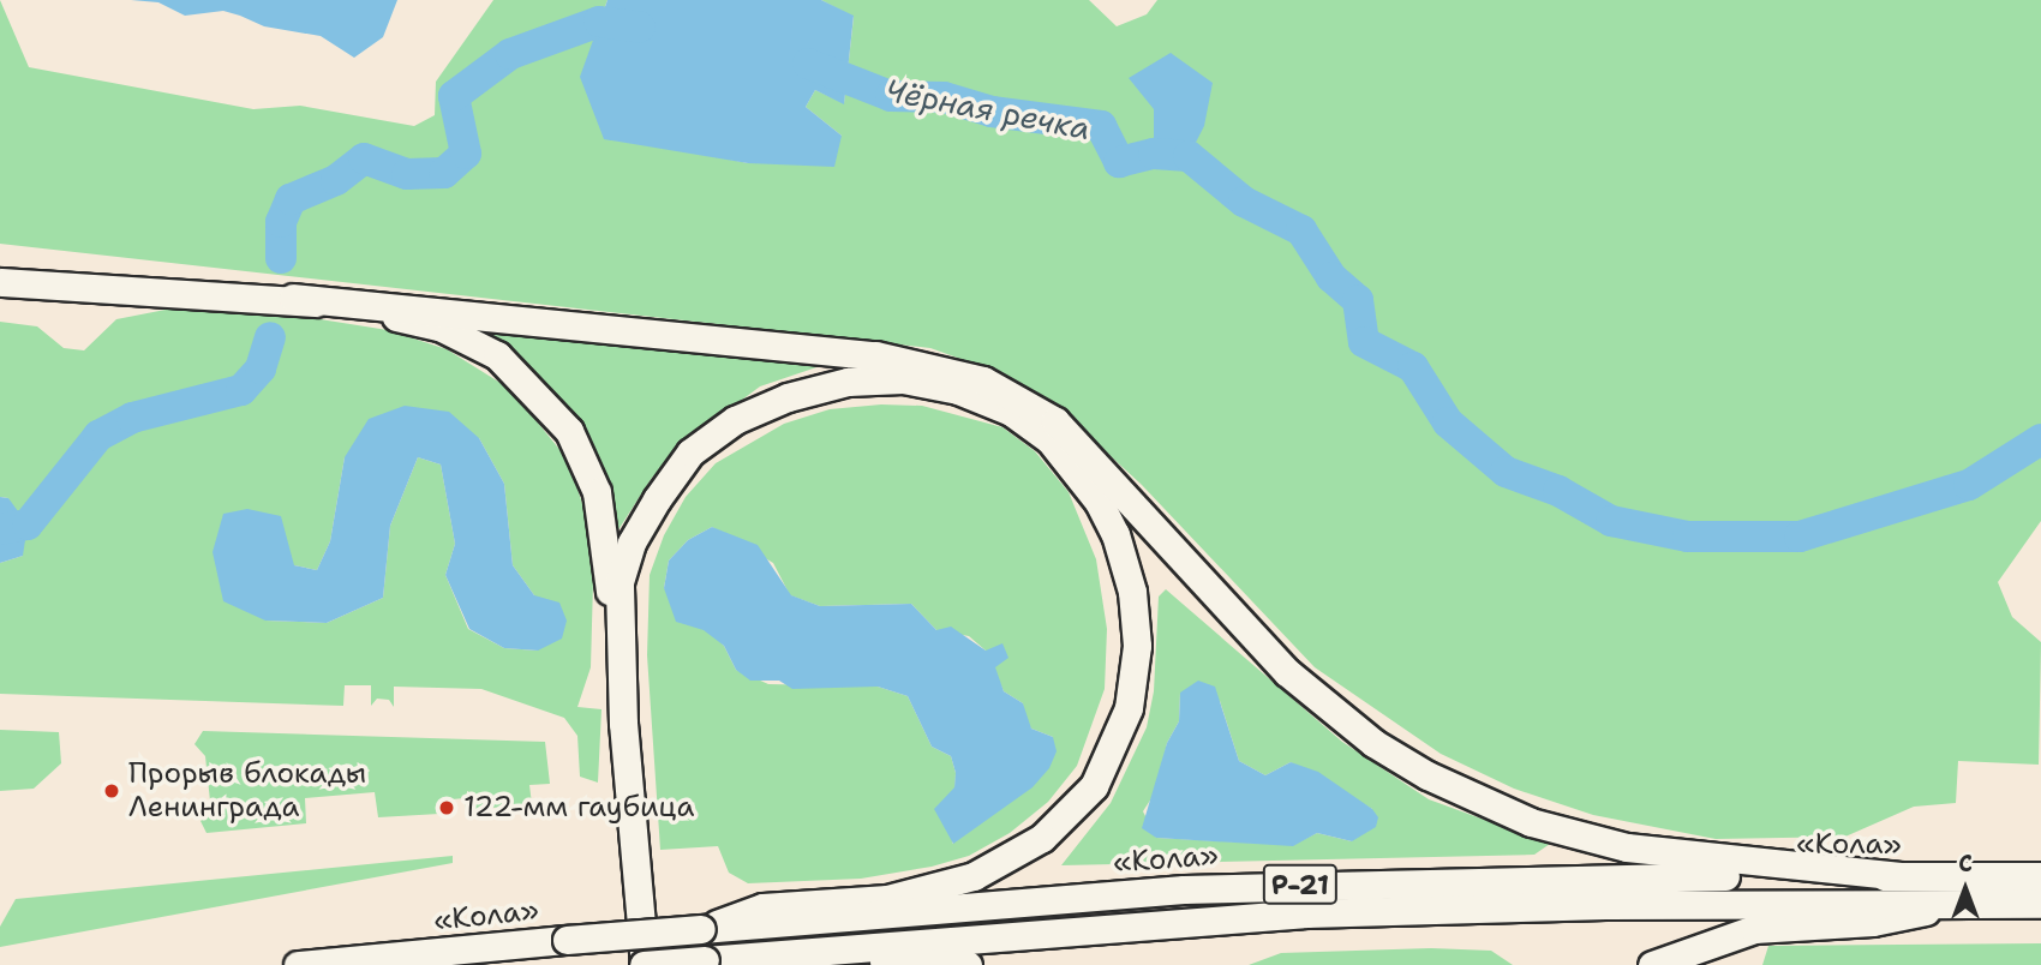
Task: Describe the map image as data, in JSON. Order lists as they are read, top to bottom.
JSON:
{
  "streets": {
    "main road": ["«Кола»", "Р-21"]
  },
  "water": ["Чёрная речка"],
  "places": ["Прорыв блокады Ленинграда", "122-мм гаубица"],
  "north": "top"
}
